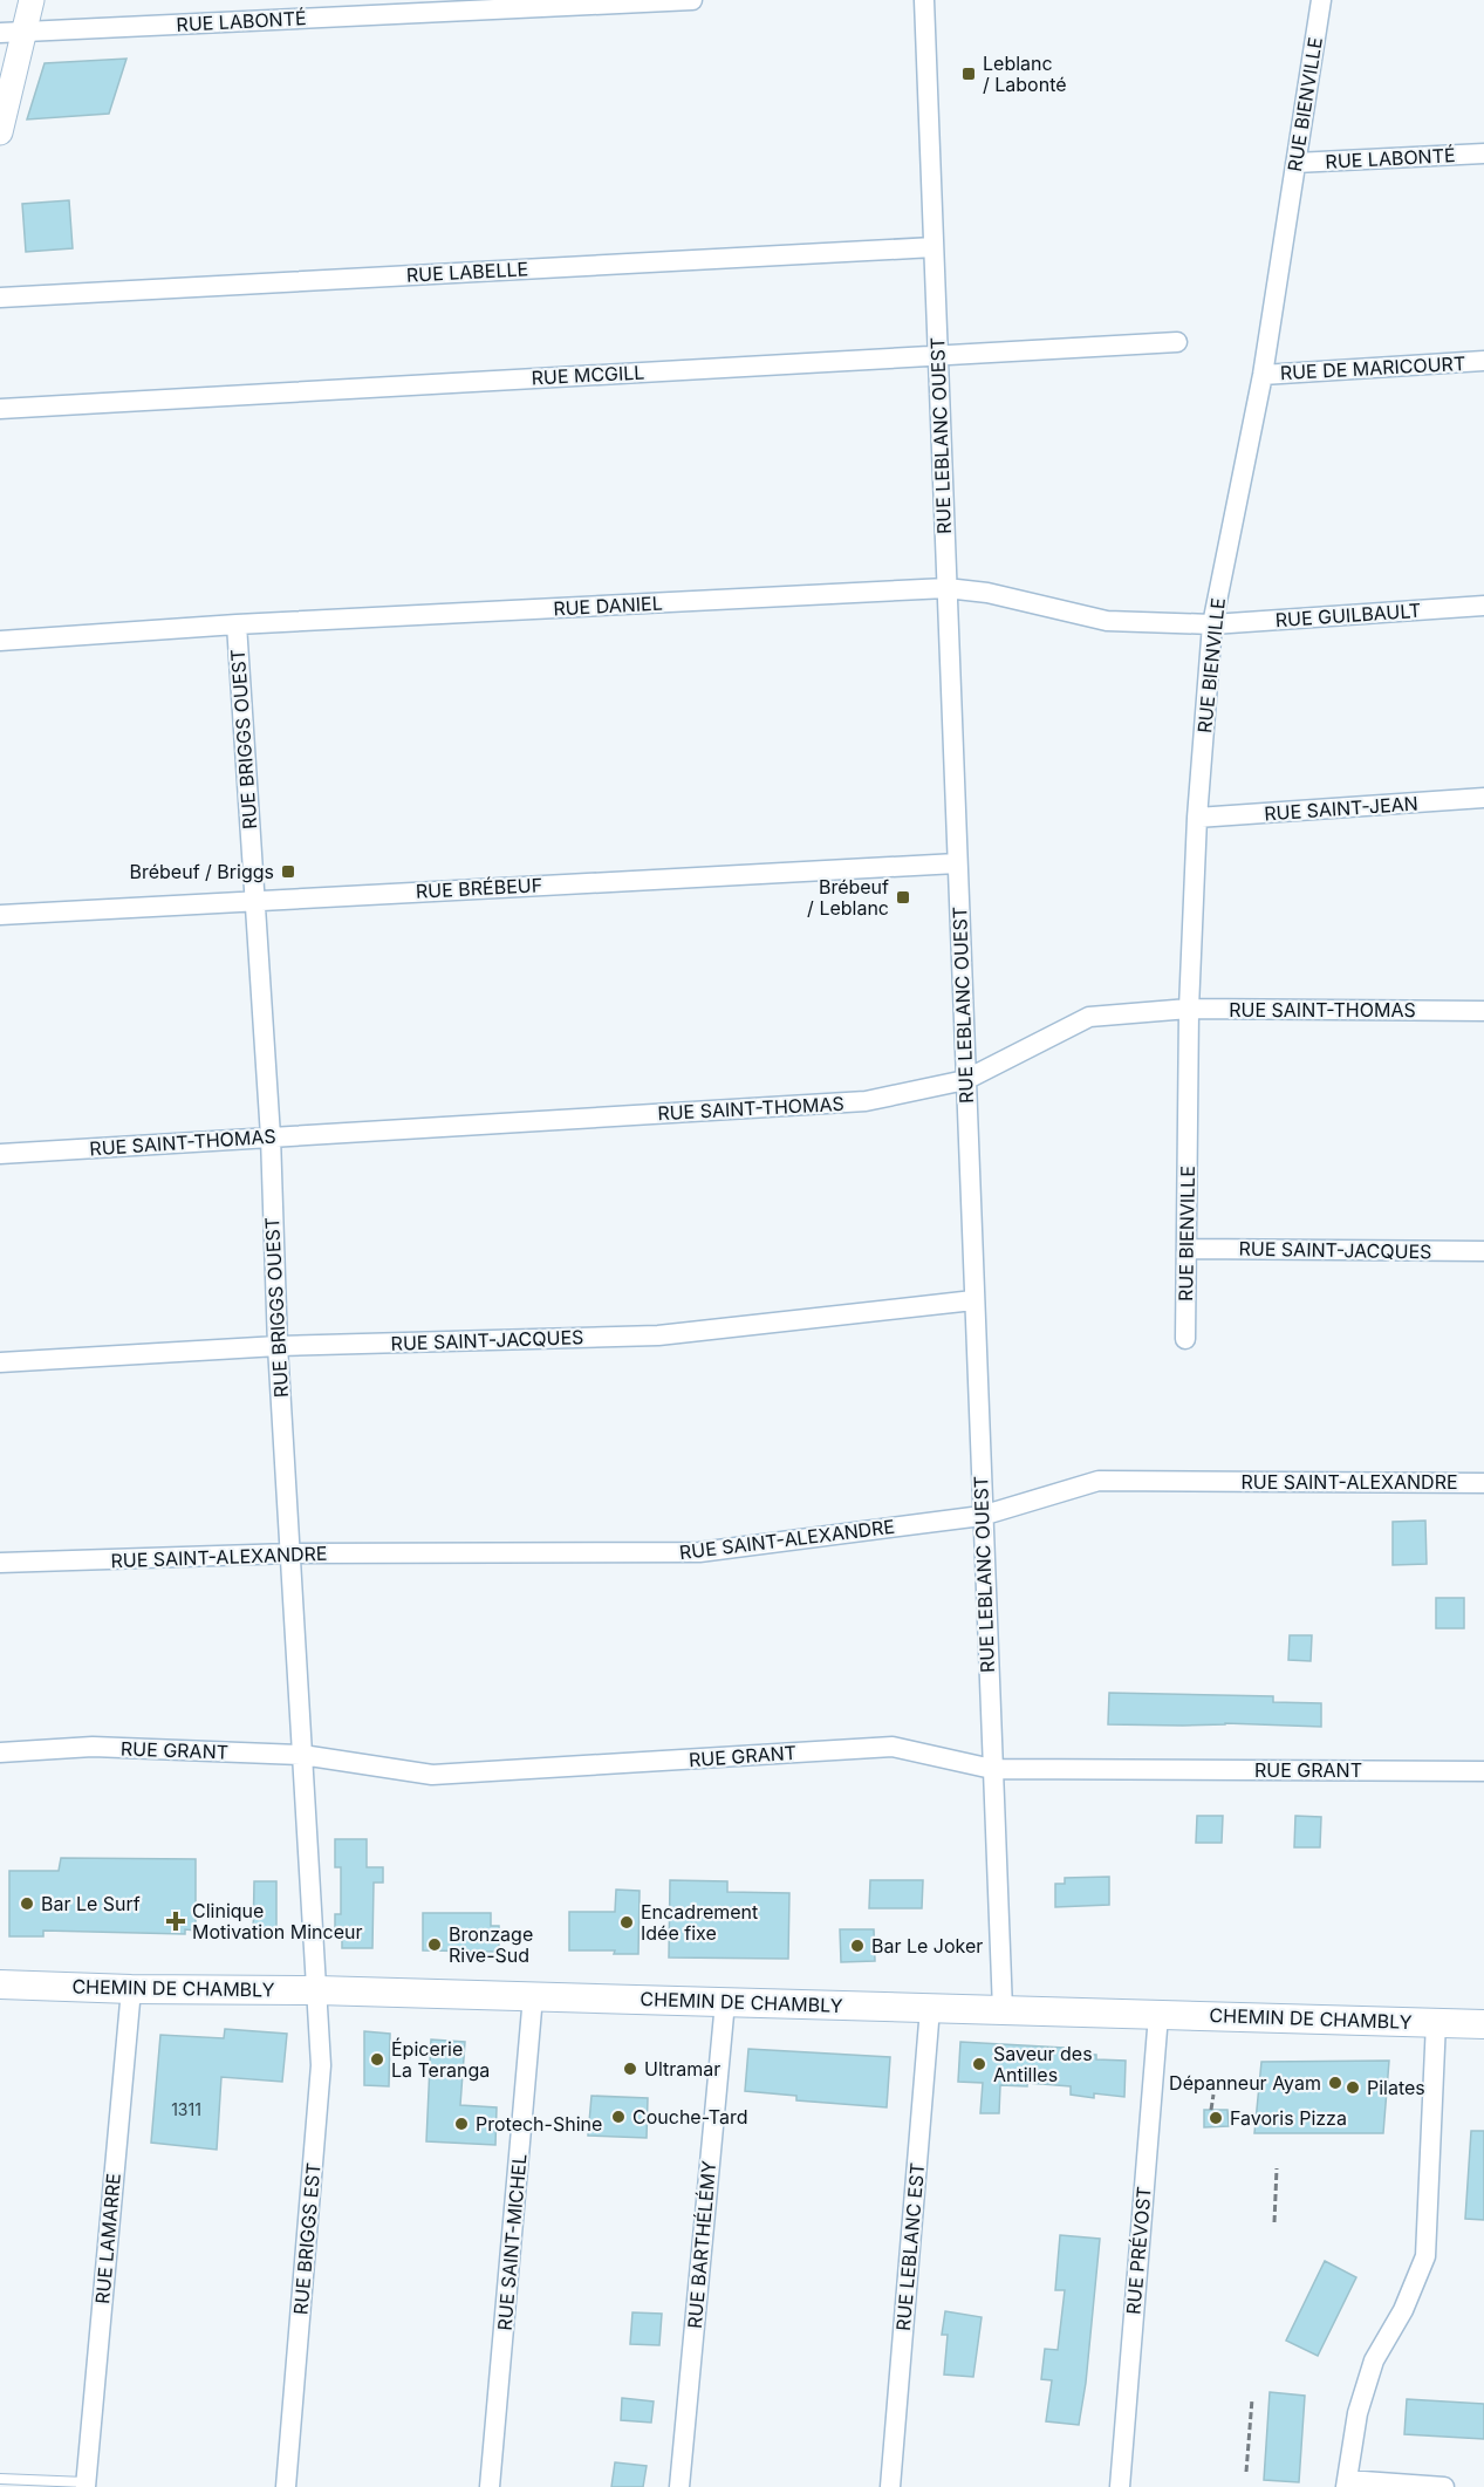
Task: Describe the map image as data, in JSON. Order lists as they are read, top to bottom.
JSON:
{
  "streets": {
    "main road": ["CHEMIN DE CHAMBLY"],
    "street": [
      "RUE LABONTÉ",
      "RUE BIENVILLE",
      "RUE LABELLE",
      "RUE DE MARICOURT",
      "RUE MCGILL",
      "RUE LEBLANC OUEST",
      "RUE DANIEL",
      "RUE GUILBAULT",
      "RUE BRIGGS OUEST",
      "RUE SAINT-JEAN",
      "RUE BRÉBEUF",
      "RUE SAINT-THOMAS",
      "RUE SAINT-JACQUES",
      "RUE SAINT-ALEXANDRE",
      "RUE GRANT",
      "RUE LAMARRE",
      "RUE BRIGGS EST",
      "RUE SAINT-MICHEL",
      "RUE BARTHÉLÉMY",
      "RUE LEBLANC EST",
      "RUE PRÉVOST"
    ]
  },
  "crossings": [
    ["RUE LABONTÉ", "RUE BIENVILLE"],
    ["RUE BIENVILLE", "RUE DE MARICOURT"],
    ["RUE BIENVILLE", "RUE DANIEL"],
    ["RUE BIENVILLE", "RUE GUILBAULT"],
    ["RUE BIENVILLE", "RUE SAINT-JEAN"],
    ["RUE BIENVILLE", "RUE SAINT-THOMAS"],
    ["RUE BIENVILLE", "RUE SAINT-JACQUES"],
    ["RUE LABELLE", "RUE LEBLANC OUEST"],
    ["RUE MCGILL", "RUE LEBLANC OUEST"],
    ["RUE LEBLANC OUEST", "RUE DANIEL"],
    ["RUE LEBLANC OUEST", "RUE BRÉBEUF"],
    ["RUE LEBLANC OUEST", "RUE SAINT-THOMAS"],
    ["RUE LEBLANC OUEST", "RUE SAINT-JACQUES"],
    ["RUE LEBLANC OUEST", "RUE SAINT-ALEXANDRE"],
    ["RUE LEBLANC OUEST", "RUE GRANT"],
    ["RUE LEBLANC OUEST", "CHEMIN DE CHAMBLY"],
    ["RUE DANIEL", "RUE GUILBAULT"],
    ["RUE DANIEL", "RUE BRIGGS OUEST"],
    ["RUE BRIGGS OUEST", "RUE BRÉBEUF"],
    ["RUE BRIGGS OUEST", "RUE SAINT-THOMAS"],
    ["RUE BRIGGS OUEST", "RUE SAINT-JACQUES"],
    ["RUE BRIGGS OUEST", "RUE SAINT-ALEXANDRE"],
    ["RUE BRIGGS OUEST", "RUE GRANT"],
    ["RUE BRIGGS OUEST", "CHEMIN DE CHAMBLY"],
    ["RUE BRIGGS OUEST", "RUE BRIGGS EST"],
    ["CHEMIN DE CHAMBLY", "RUE LAMARRE"],
    ["CHEMIN DE CHAMBLY", "RUE BRIGGS EST"],
    ["CHEMIN DE CHAMBLY", "RUE SAINT-MICHEL"],
    ["CHEMIN DE CHAMBLY", "RUE BARTHÉLÉMY"],
    ["CHEMIN DE CHAMBLY", "RUE LEBLANC EST"],
    ["CHEMIN DE CHAMBLY", "RUE PRÉVOST"]
  ],
  "places": {
    "transit": ["Leblanc / Labonté", "Brébeuf / Briggs", "Brébeuf / Leblanc"],
    "other": [
      "Bar Le Surf",
      "Encadrement Idée fixe",
      "Bronzage Rive-Sud",
      "Bar Le Joker",
      "Épicerie La Teranga",
      "Saveur des Antilles",
      "Ultramar",
      "Dépanneur Ayam",
      "Pilates",
      "Couche-Tard",
      "Favoris Pizza",
      "Protech-Shine"
    ],
    "health": ["Clinique Motivation Minceur"]
  },
  "house_numbers": ["1311"]
}
